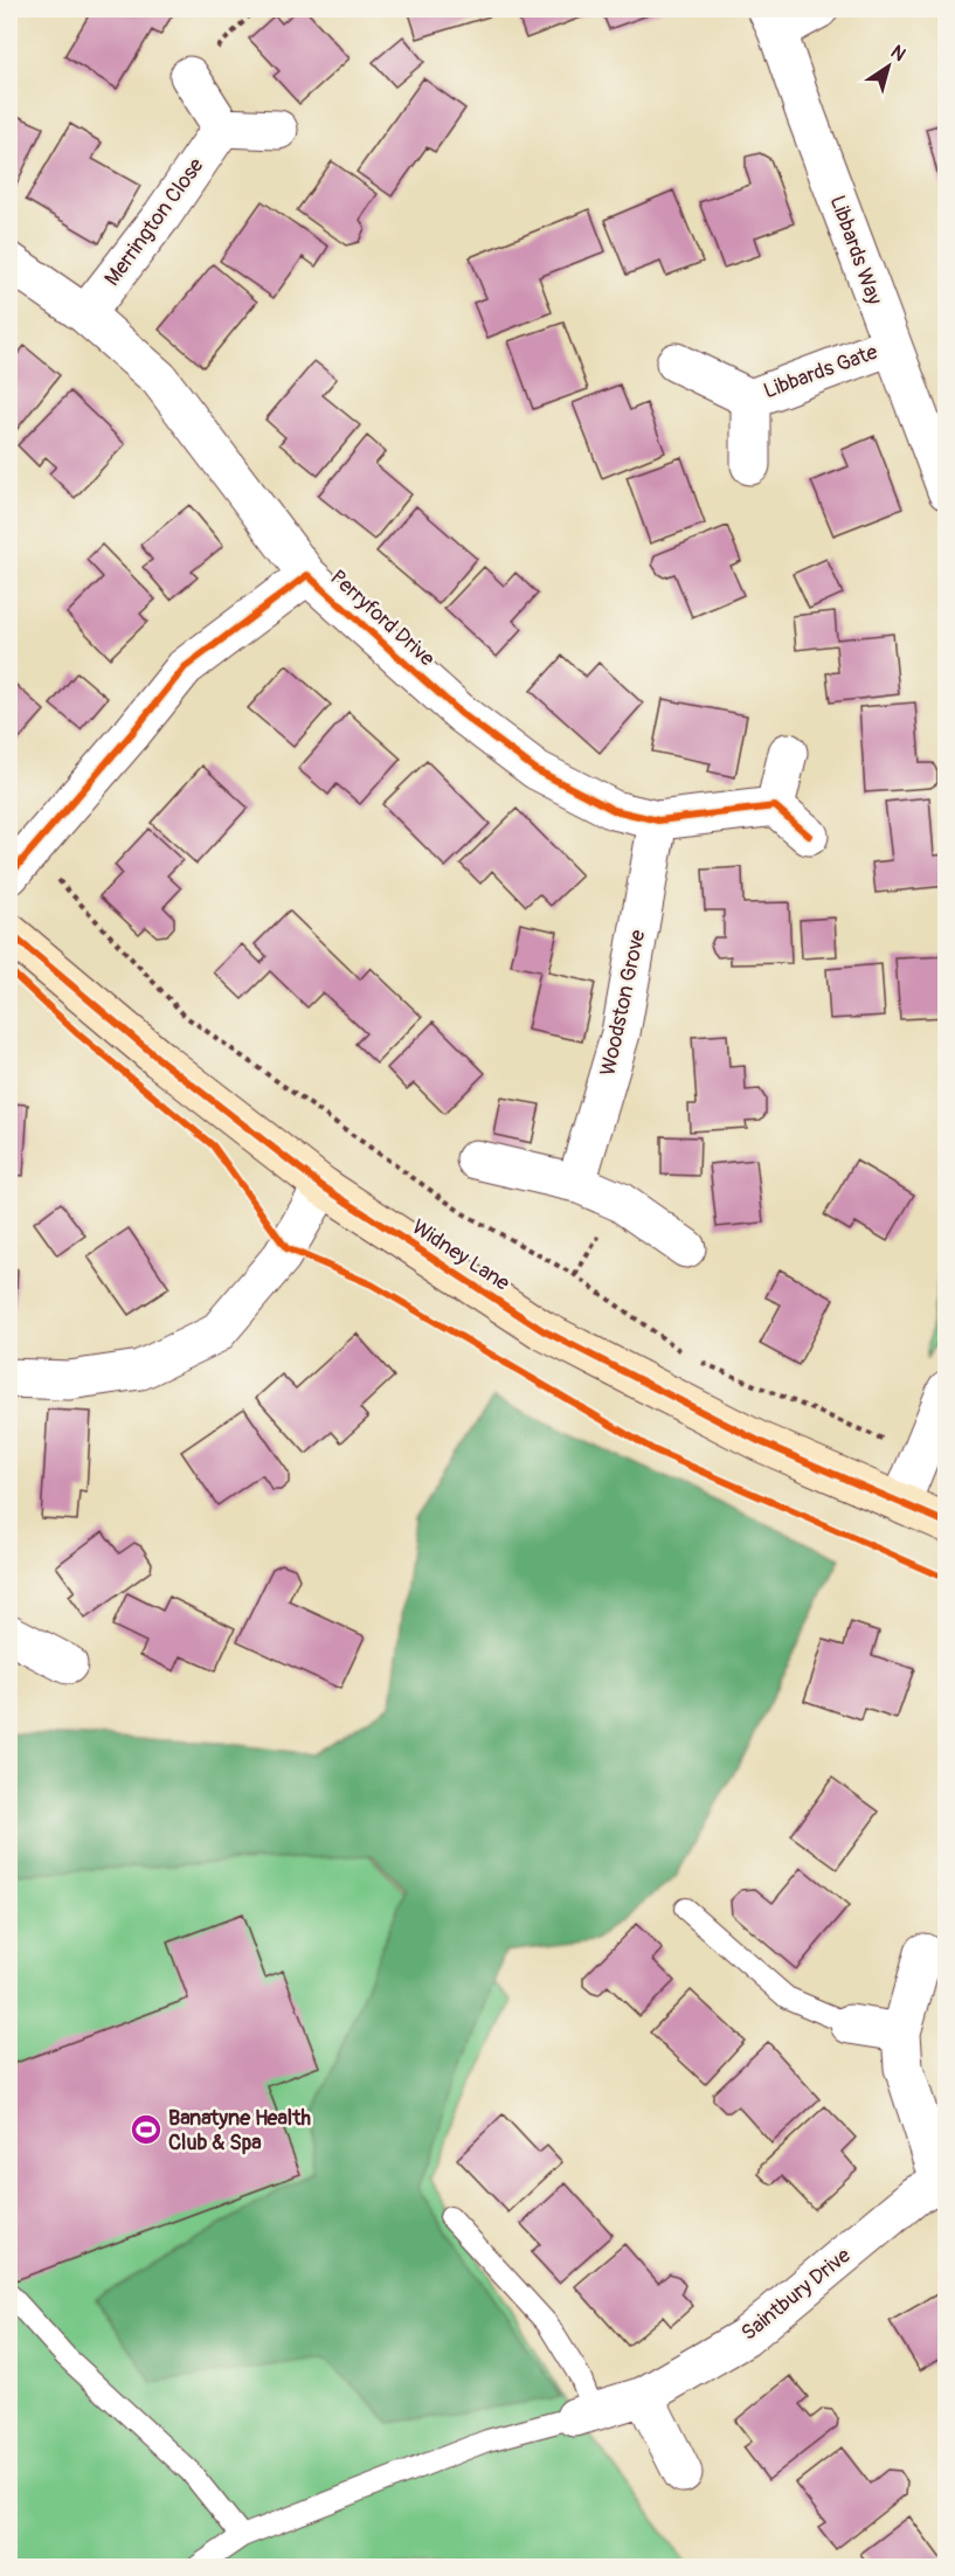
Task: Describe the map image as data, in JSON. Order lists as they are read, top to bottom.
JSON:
{
  "streets": {
    "street": [
      "Merrington Close",
      "Libbards Way",
      "Libbards Gate",
      "Perryford Drive",
      "Woodston Grove",
      "Widney Lane",
      "Saintbury Drive"
    ]
  },
  "crossings": [
    ["Merrington Close", "Perryford Drive"],
    ["Libbards Way", "Libbards Gate"],
    ["Perryford Drive", "Woodston Grove"]
  ],
  "places": {
    "sports": ["Banatyne Health Club & Spa"]
  },
  "north": "top right"
}
